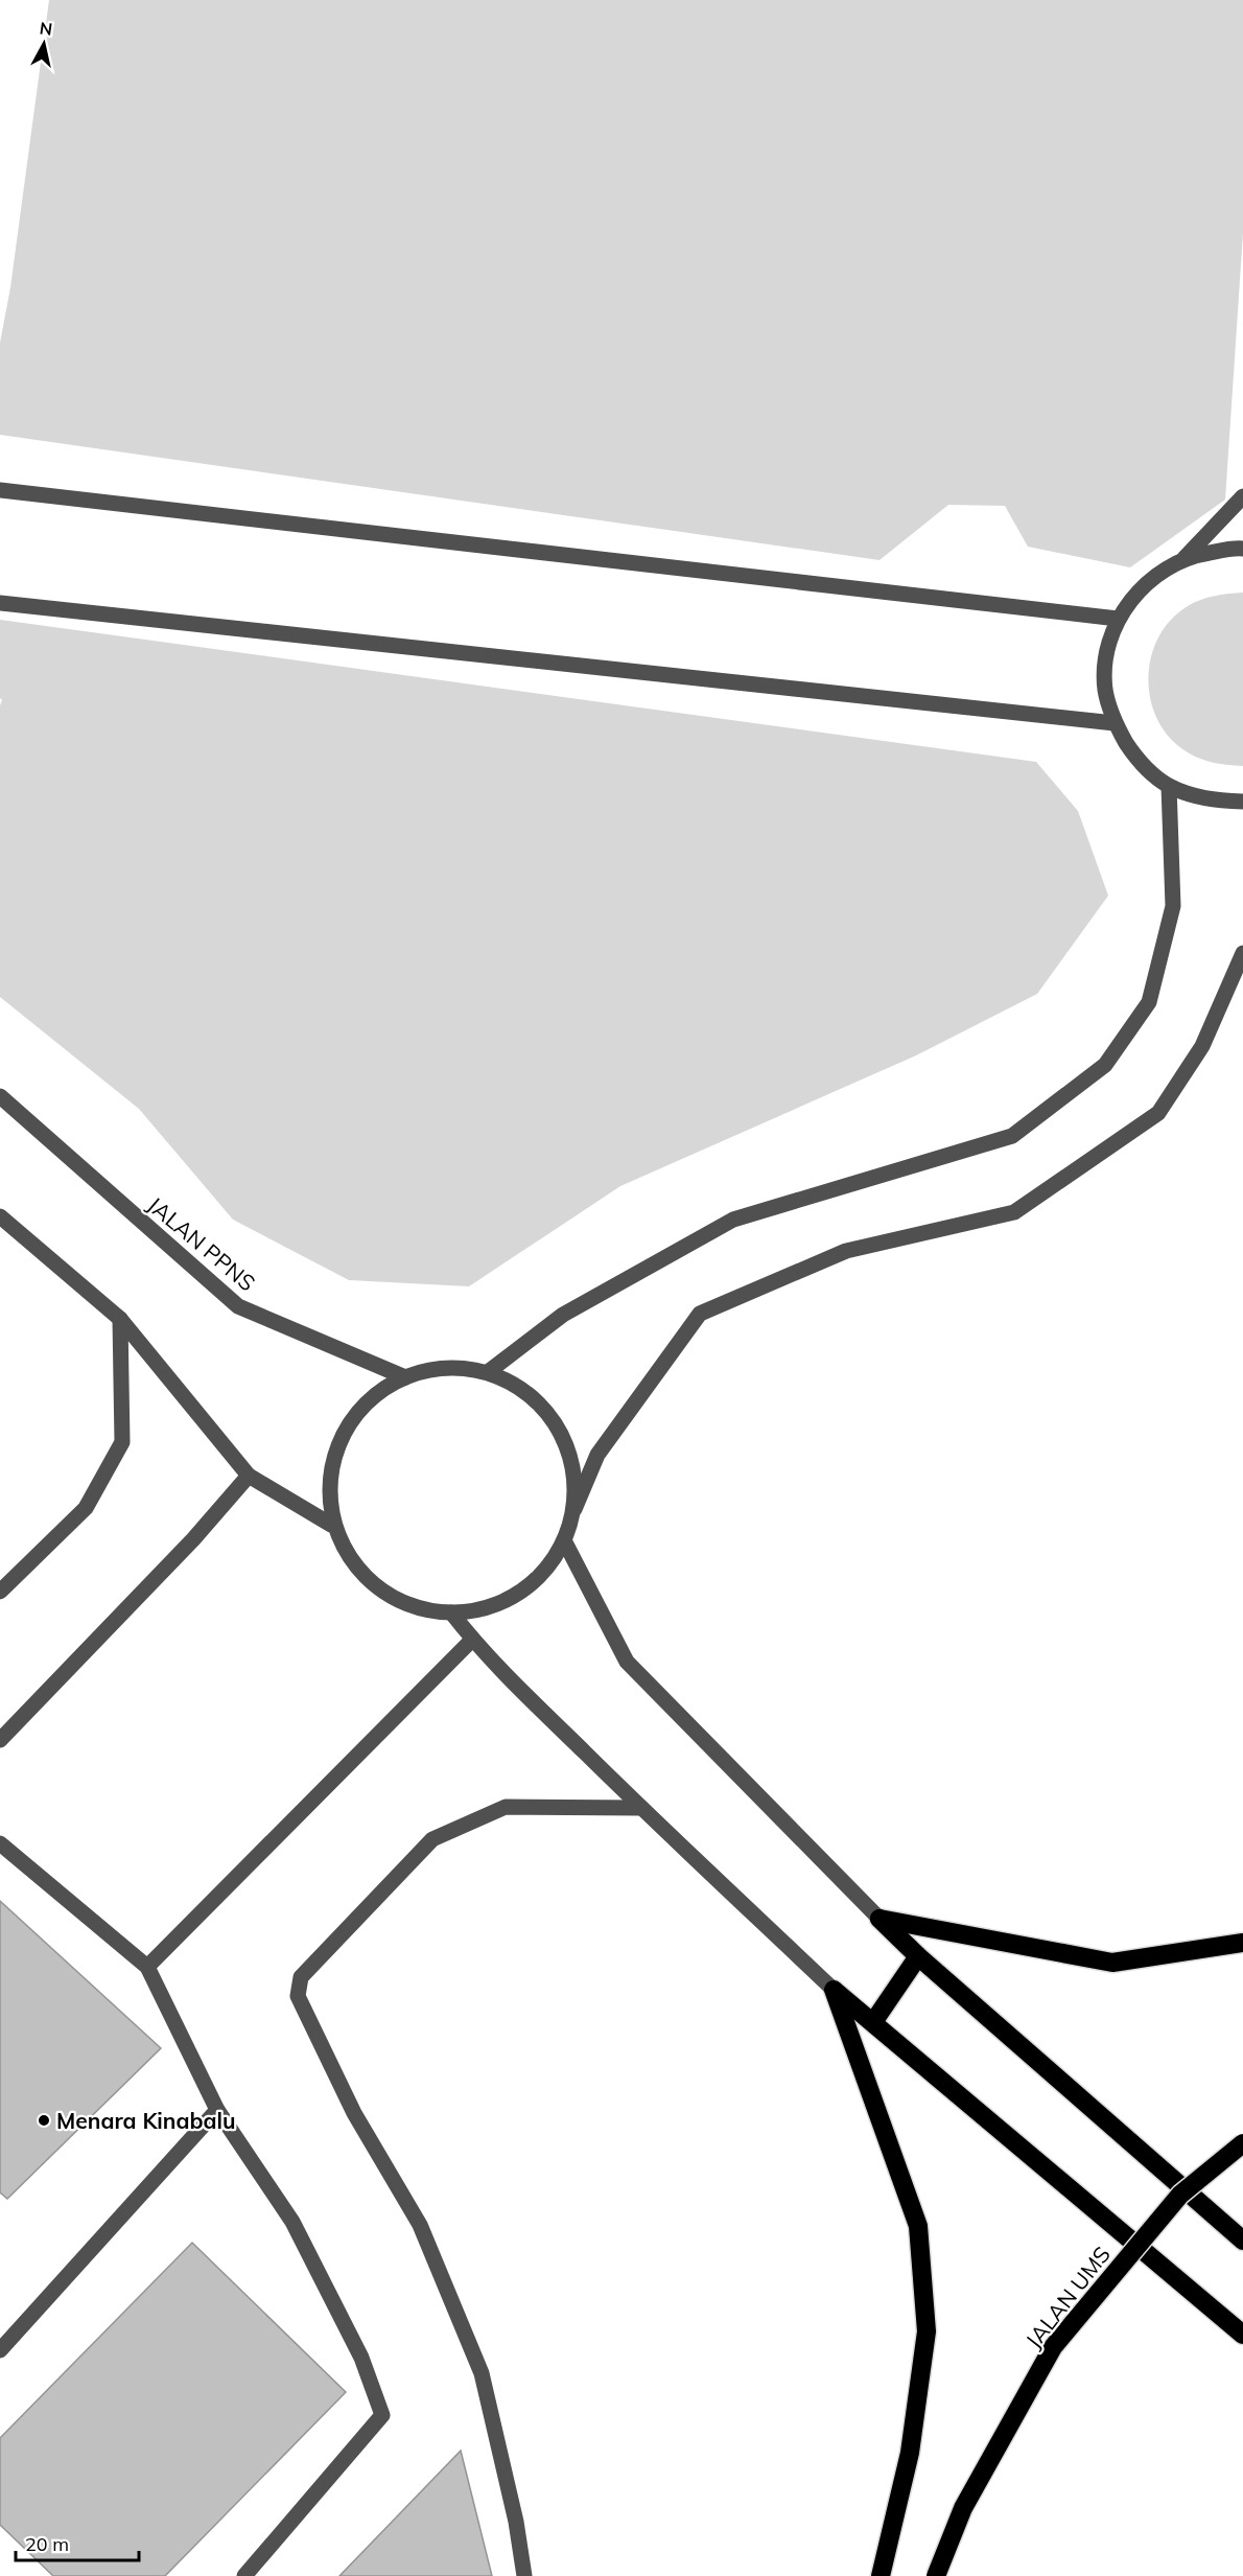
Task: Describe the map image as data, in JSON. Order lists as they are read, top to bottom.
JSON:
{
  "streets": {
    "highway": ["JALAN UMS"],
    "street": ["JALAN PPNS"]
  },
  "places": ["Menara Kinabalu"],
  "scale_bar": "20 m",
  "north": "top"
}
